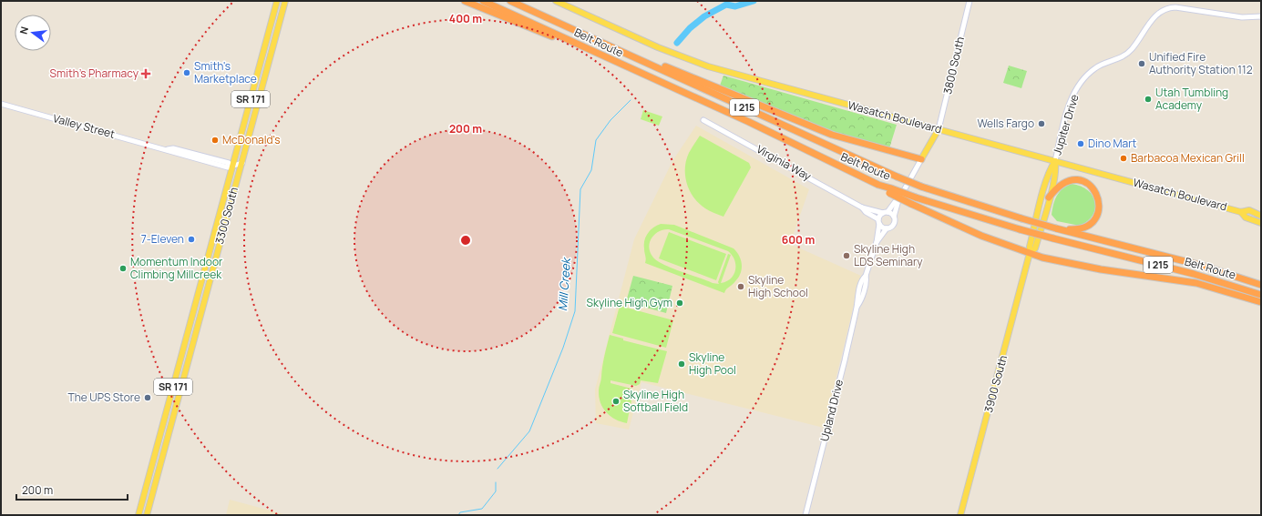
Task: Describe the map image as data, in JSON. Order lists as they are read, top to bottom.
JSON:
{
  "streets": {
    "highway": ["Belt Route", "I 215"],
    "main road": [
      "SR 171",
      "Wasatch Boulevard",
      "3300 South",
      "3900 South"
    ],
    "street": [
      "3800 South",
      "Jupiter Drive",
      "Valley Street",
      "Virginia Way",
      "Upland Drive"
    ]
  },
  "crossings": [
    ["3800 South", "Wasatch Boulevard"],
    ["Wasatch Boulevard", "Jupiter Drive"],
    ["Wasatch Boulevard", "3900 South"],
    ["Jupiter Drive", "3900 South"],
    ["Valley Street", "3300 South"],
    ["Virginia Way", "Upland Drive"]
  ],
  "water": ["Mill Creek"],
  "places": {
    "other": [
      "Unified Fire Authority Station 112",
      "Smith's Marketplace",
      "Utah Tumbling Academy",
      "Wells Fargo",
      "McDonald's",
      "Dino Mart",
      "Barbacoa Mexican Grill",
      "7-Eleven",
      "Skyline High LDS Seminary",
      "Momentum Indoor Climbing Millcreek",
      "Skyline High School",
      "Skyline High Gym",
      "Skyline High Pool",
      "The UPS Store",
      "Skyline High Softball Field"
    ],
    "health": ["Smith's Pharmacy"]
  },
  "scale_bar": "200 m",
  "north": "left",
  "rings": ["400 m", "200 m", "600 m"]
}
